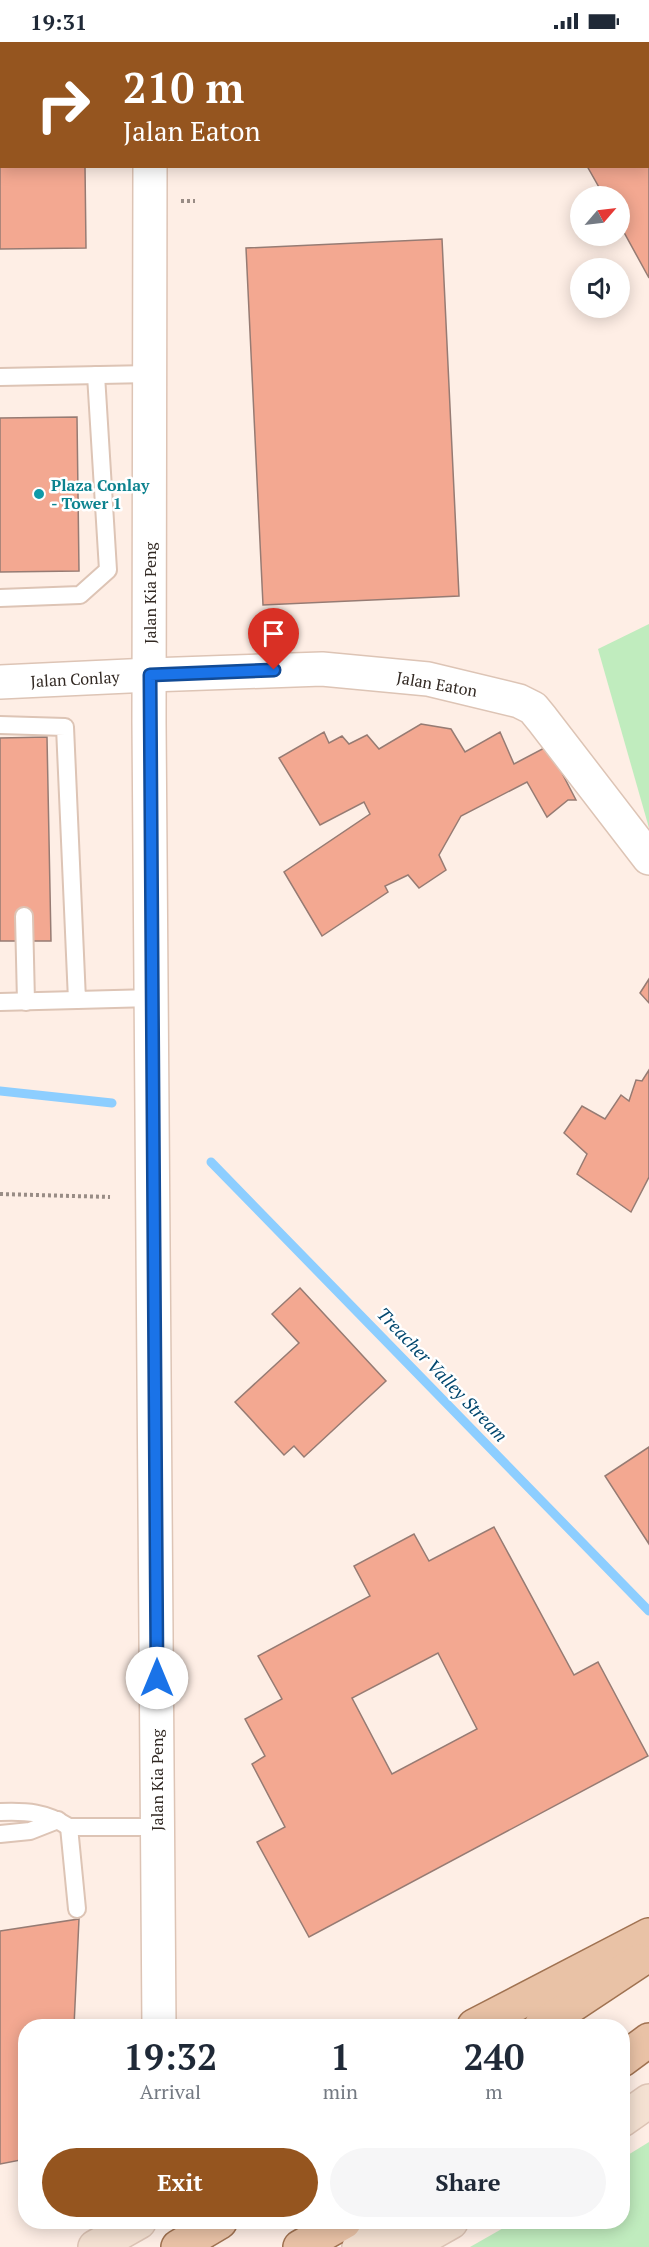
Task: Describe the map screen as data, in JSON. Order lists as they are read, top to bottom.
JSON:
{
  "streets": {
    "street": ["Jalan Kia Peng", "Jalan Conlay", "Jalan Eaton"]
  },
  "crossings": [
    ["Jalan Kia Peng", "Jalan Conlay"],
    ["Jalan Kia Peng", "Jalan Eaton"],
    ["Jalan Conlay", "Jalan Eaton"]
  ],
  "water": ["Treacher Valley Stream"],
  "places": ["Plaza Conlay - Tower 1"],
  "north": "top right",
  "page": {
    "status": "19:31",
    "turn": ["210 m", "Jalan Eaton"],
    "eta": [
      "19:32",
      "Arrival",
      "1",
      "min",
      "240",
      "m"
    ],
    "buttons": ["Exit", "Share"]
  }
}
